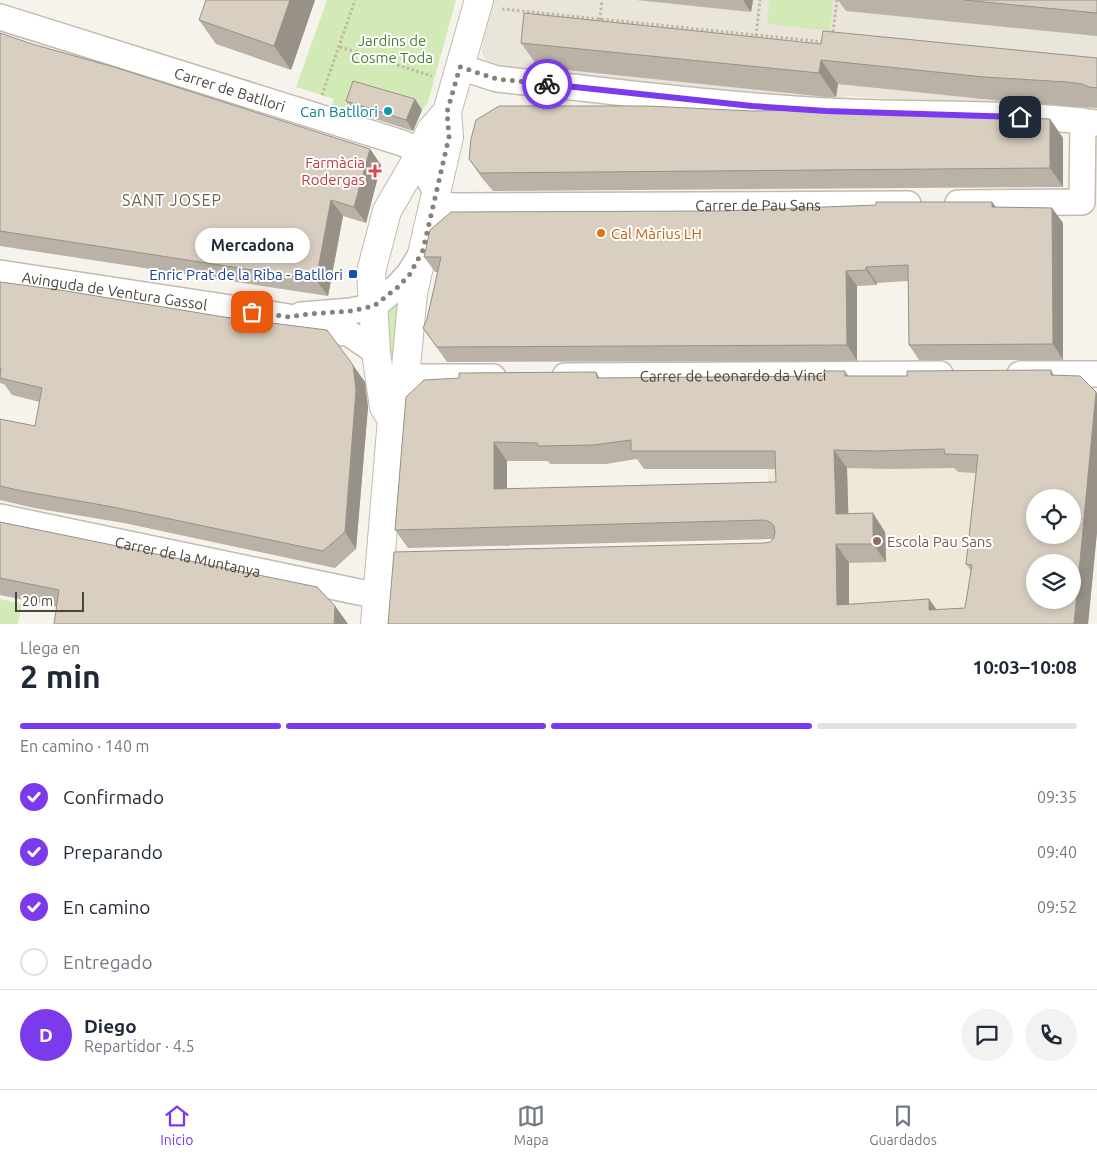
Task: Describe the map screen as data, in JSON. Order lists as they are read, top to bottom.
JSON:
{
  "streets": {
    "street": [
      "Carrer de Batllori",
      "Carrer de Pau Sans",
      "Avinguda de Ventura Gassol",
      "Carrer de Leonardo da Vinci",
      "Carrer de la Muntanya"
    ]
  },
  "crossings": [
    ["Carrer de Batllori", "Carrer de Pau Sans"]
  ],
  "districts": ["SANT JOSEP"],
  "parks": ["Jardins de Cosme Toda"],
  "places": {
    "other": [
      "Can Batllori",
      "Cal Màrius LH",
      "Mercadona",
      "Escola Pau Sans"
    ],
    "health": ["Farmàcia Rodergas"],
    "transit": ["Enric Prat de la Riba - Batllori"]
  },
  "scale_bar": "20 m",
  "page": {
    "bubble": "Mercadona",
    "scale": "20 m",
    "heading": ["2 min", "Llega en", "10:03–10:08"],
    "panel": ["Diego", "Repartidor · 4.5"],
    "bar": "En camino · 140 m",
    "list": [
      ["Confirmado", "09:35"],
      ["Preparando", "09:40"],
      ["En camino", "09:52"],
      "Entregado"
    ],
    "round": "D",
    "tabs": ["Inicio", "Mapa", "Guardados"]
  }
}
